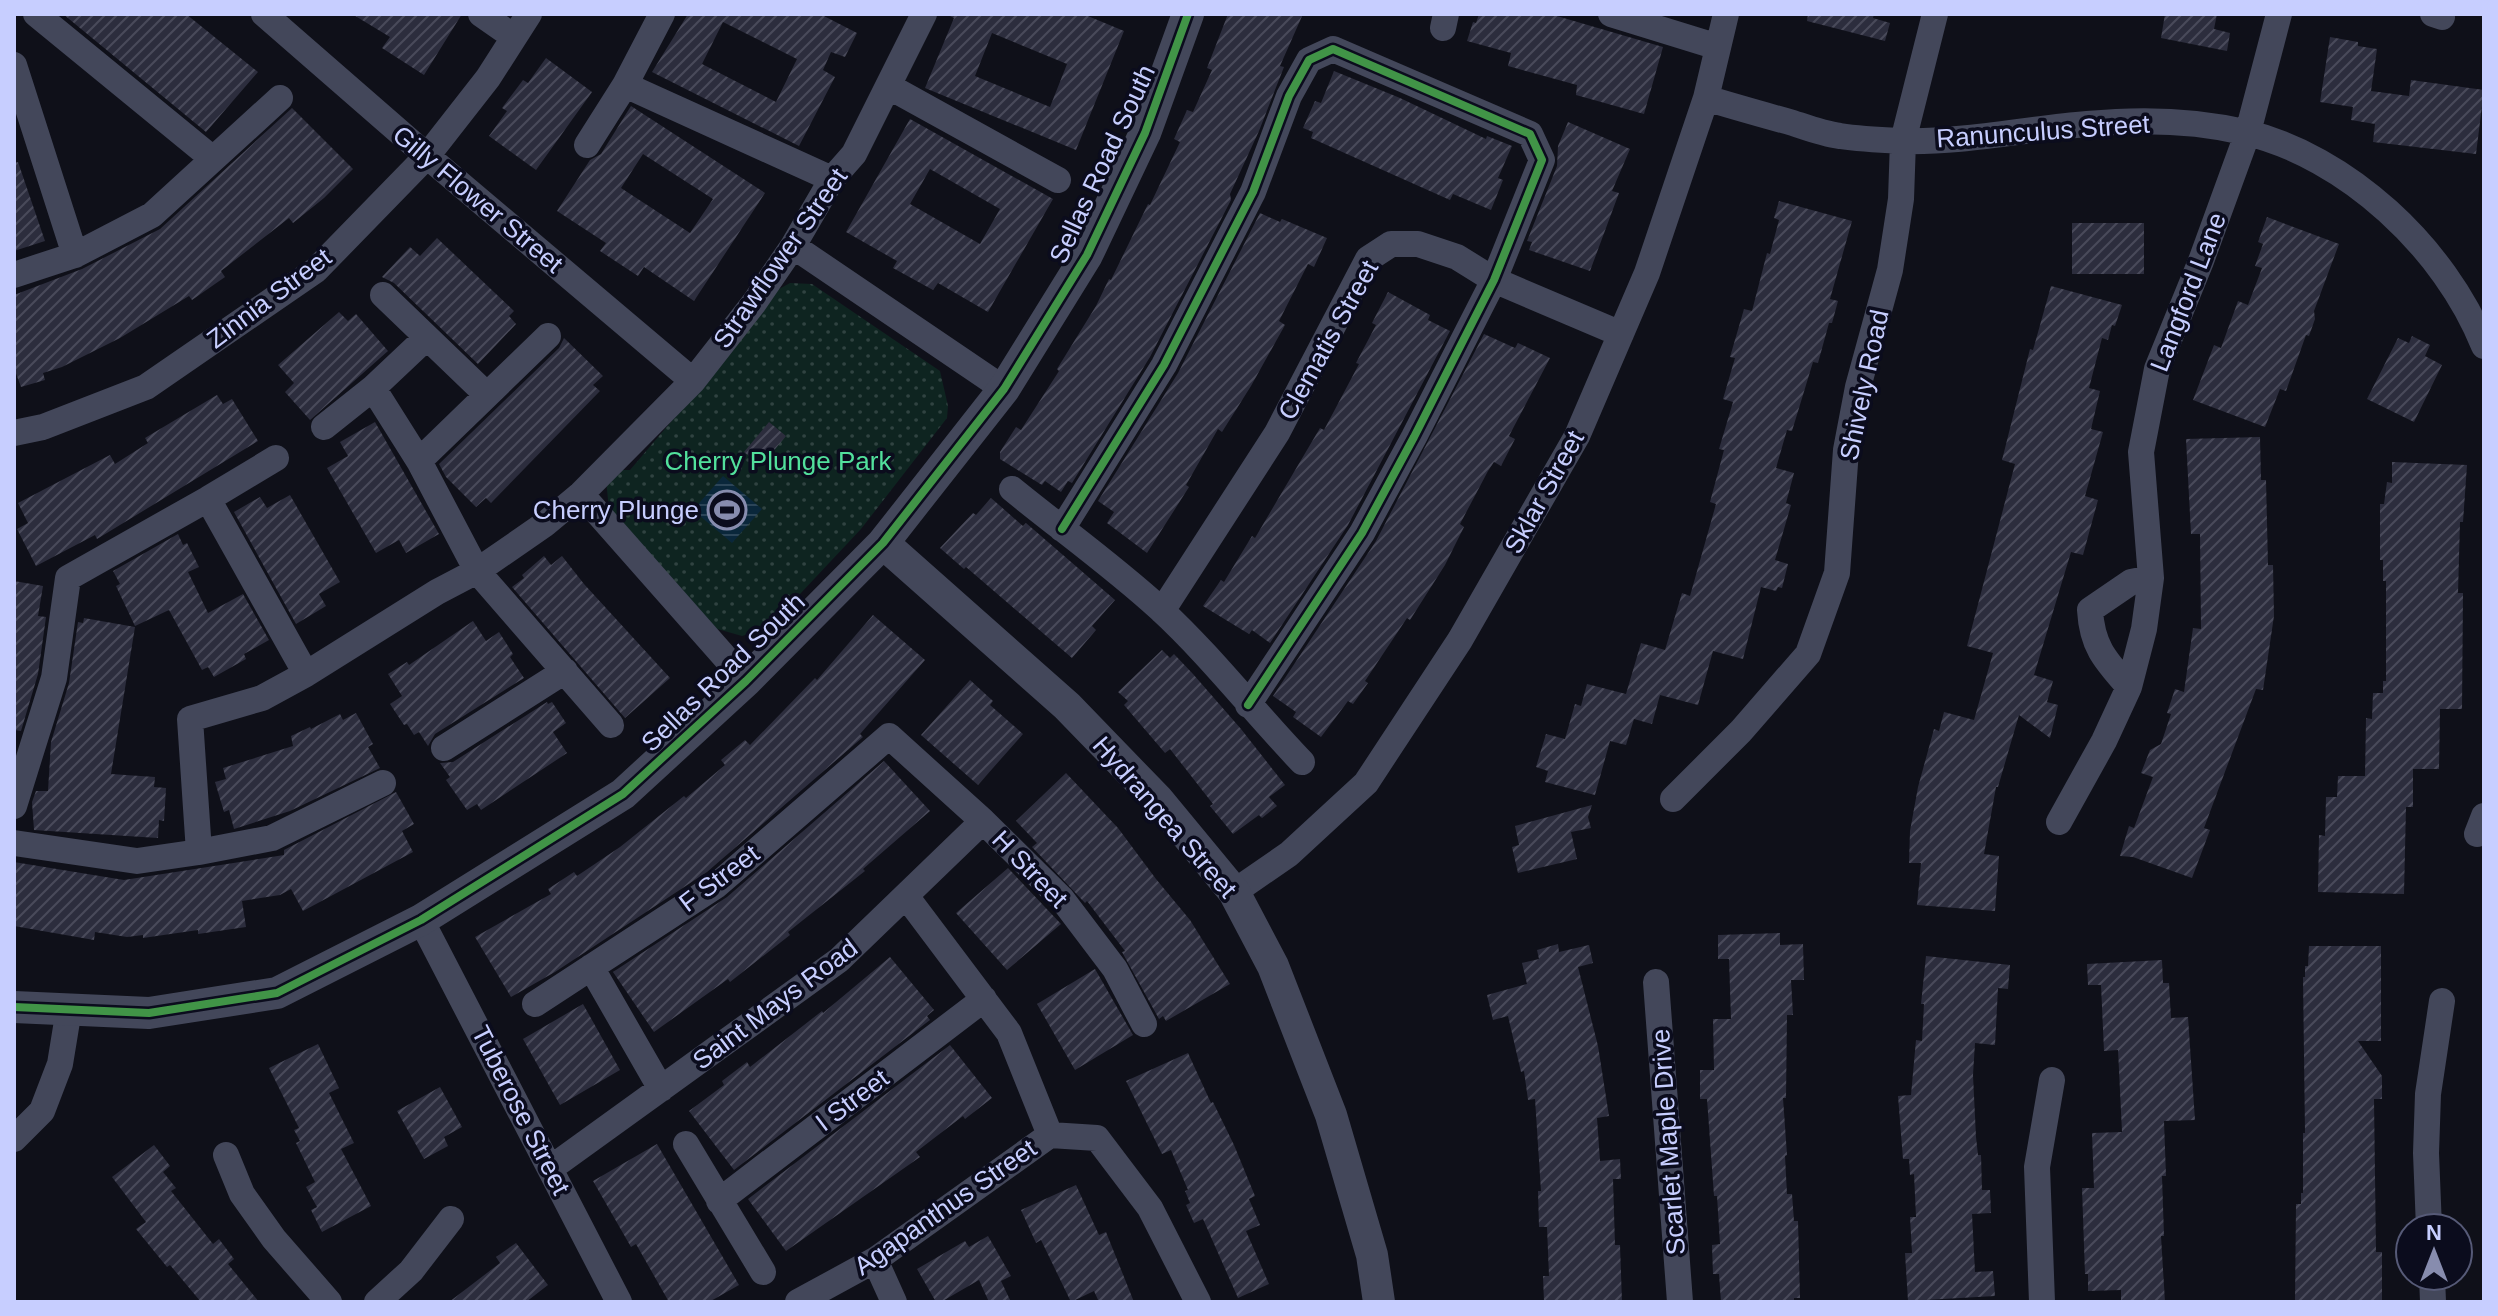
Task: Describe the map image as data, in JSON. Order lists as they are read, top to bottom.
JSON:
{
  "streets": {
    "street": [
      "Ranunculus Street",
      "Sellas Road South",
      "Gilly Flower Street",
      "Strawflower Street",
      "Langford Lane",
      "Zinnia Street",
      "Clematis Street",
      "Shively Road",
      "Sklar Street",
      "Hydrangea Street",
      "H Street",
      "F Street",
      "Saint Mays Road",
      "I Street",
      "Tuberose Street",
      "Scarlet Maple Drive",
      "Agapanthus Street"
    ]
  },
  "crossings": [
    ["Ranunculus Street", "Langford Lane"],
    ["Ranunculus Street", "Shively Road"],
    ["Ranunculus Street", "Sklar Street"],
    ["Sellas Road South", "Hydrangea Street"],
    ["Sellas Road South", "Tuberose Street"],
    ["Gilly Flower Street", "Strawflower Street"],
    ["Gilly Flower Street", "Zinnia Street"],
    ["Clematis Street", "Sklar Street"],
    ["Sklar Street", "Hydrangea Street"],
    ["H Street", "F Street"],
    ["H Street", "Saint Mays Road"],
    ["Saint Mays Road", "Tuberose Street"]
  ],
  "parks": ["Cherry Plunge Park"],
  "places": {
    "sports": ["Cherry Plunge"]
  },
  "north": "top"
}
